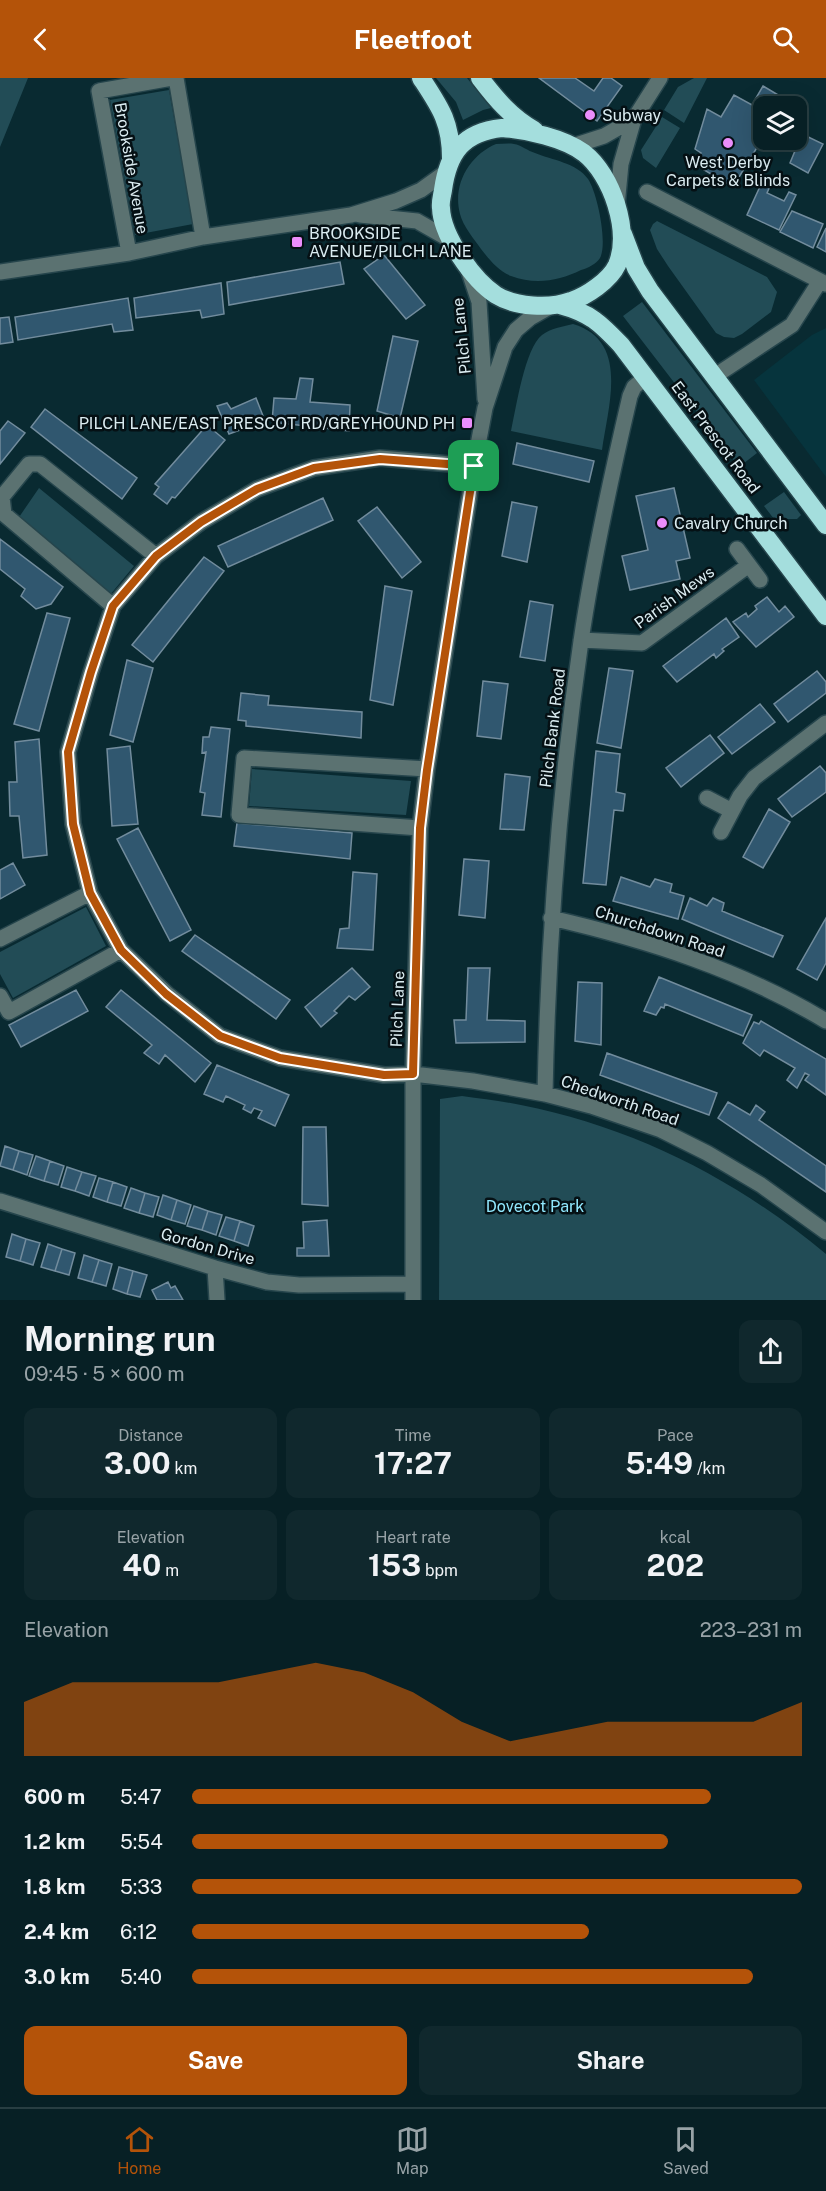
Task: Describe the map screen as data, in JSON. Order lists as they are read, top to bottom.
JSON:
{
  "streets": {
    "highway": ["East Prescot Road"],
    "street": [
      "Brookside Avenue",
      "Pilch Lane",
      "Parish Mews",
      "Pilch Bank Road",
      "Churchdown Road",
      "Chedworth Road",
      "Gordon Drive"
    ]
  },
  "crossings": [
    ["Brookside Avenue", "Pilch Lane"],
    ["Brookside Avenue", "East Prescot Road"],
    ["Pilch Lane", "East Prescot Road"],
    ["Pilch Lane", "Chedworth Road"],
    ["Pilch Lane", "Gordon Drive"],
    ["East Prescot Road", "Pilch Bank Road"],
    ["Parish Mews", "Pilch Bank Road"],
    ["Pilch Bank Road", "Churchdown Road"],
    ["Pilch Bank Road", "Chedworth Road"]
  ],
  "parks": ["Dovecot Park"],
  "places": {
    "other": ["Subway", "West Derby Carpets & Blinds", "Cavalry Church"],
    "transit": ["BROOKSIDE AVENUE/PILCH LANE", "PILCH LANE/EAST PRESCOT RD/GREYHOUND PH"]
  },
  "page": {
    "header": "Fleetfoot",
    "heading": ["Morning run", "09:45 · 5 × 600 m"],
    "stats": [
      ["Distance", "3.00 km"],
      ["Time", "17:27"],
      ["Pace", "5:49 /km"],
      ["Elevation", "40 m"],
      ["Heart rate", "153 bpm"],
      ["kcal", "202"]
    ],
    "chart": ["Elevation", "223–231 m"],
    "list": [
      {
        "name": "600 m",
        "note": "5:47"
      },
      {
        "name": "1.2 km",
        "note": "5:54"
      },
      {
        "name": "1.8 km",
        "note": "5:33"
      },
      {
        "name": "2.4 km",
        "note": "6:12"
      },
      {
        "name": "3.0 km",
        "note": "5:40"
      }
    ],
    "buttons": ["Save", "Share"],
    "tabs": ["Home", "Map", "Saved"]
  }
}
